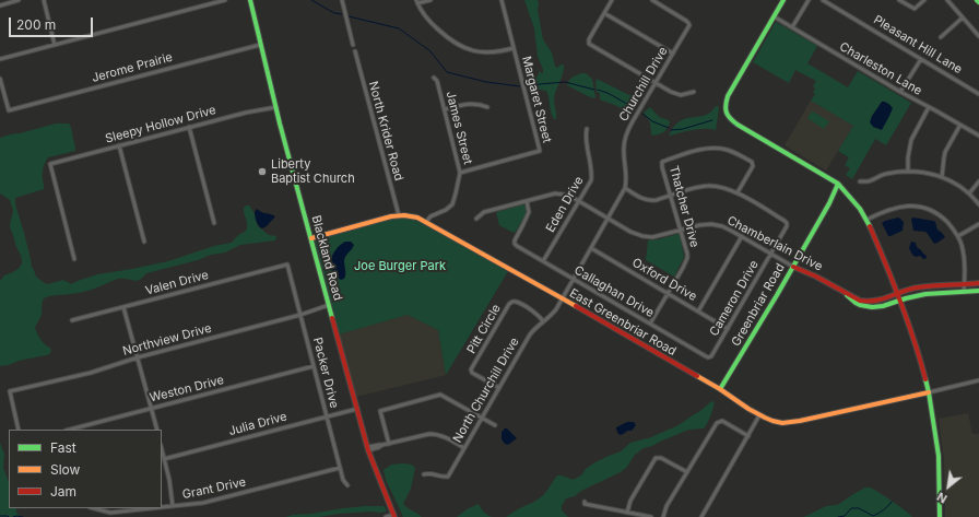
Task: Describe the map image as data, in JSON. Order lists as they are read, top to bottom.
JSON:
{
  "streets": {
    "street": [
      "Pleasant Hill Lane",
      "Jerome Prairie",
      "Charleston Lane",
      "Churchill Drive",
      "Margaret Street",
      "Sleepy Hollow Drive",
      "James Street",
      "North Krider Road",
      "Eden Drive",
      "Thatcher Drive",
      "Chamberlain Drive",
      "Blackland Road",
      "Oxford Drive",
      "Valen Drive",
      "Callaghan Drive",
      "Cameron Drive",
      "Greenbriar Road",
      "East Greenbriar Road",
      "Pitt Circle",
      "Northview Drive",
      "Packer Drive",
      "Weston Drive",
      "North Churchill Drive",
      "Julia Drive",
      "Grant Drive"
    ]
  },
  "crossings": [
    ["Jerome Prairie", "Blackland Road"],
    ["Churchill Drive", "Chamberlain Drive"],
    ["Churchill Drive", "Oxford Drive"],
    ["Churchill Drive", "Callaghan Drive"],
    ["Churchill Drive", "East Greenbriar Road"],
    ["Churchill Drive", "North Churchill Drive"],
    ["Margaret Street", "James Street"],
    ["Sleepy Hollow Drive", "Blackland Road"],
    ["James Street", "East Greenbriar Road"],
    ["North Krider Road", "East Greenbriar Road"],
    ["Eden Drive", "Chamberlain Drive"],
    ["Eden Drive", "Callaghan Drive"],
    ["Thatcher Drive", "Chamberlain Drive"],
    ["Thatcher Drive", "Oxford Drive"],
    ["Thatcher Drive", "Callaghan Drive"],
    ["Thatcher Drive", "Cameron Drive"],
    ["Chamberlain Drive", "Callaghan Drive"],
    ["Chamberlain Drive", "Cameron Drive"],
    ["Chamberlain Drive", "Greenbriar Road"],
    ["Blackland Road", "East Greenbriar Road"],
    ["Blackland Road", "Northview Drive"],
    ["Blackland Road", "Julia Drive"],
    ["Oxford Drive", "Cameron Drive"],
    ["Valen Drive", "Packer Drive"],
    ["Callaghan Drive", "Cameron Drive"],
    ["Greenbriar Road", "East Greenbriar Road"],
    ["East Greenbriar Road", "North Churchill Drive"],
    ["Pitt Circle", "North Churchill Drive"],
    ["Northview Drive", "Packer Drive"],
    ["Packer Drive", "Weston Drive"],
    ["Packer Drive", "Julia Drive"],
    ["Packer Drive", "Grant Drive"]
  ],
  "parks": ["Joe Burger Park"],
  "places": ["Liberty Baptist Church"],
  "legend": ["Fast", "Slow", "Jam"],
  "scale_bar": "200 m",
  "north": "bottom left"
}
